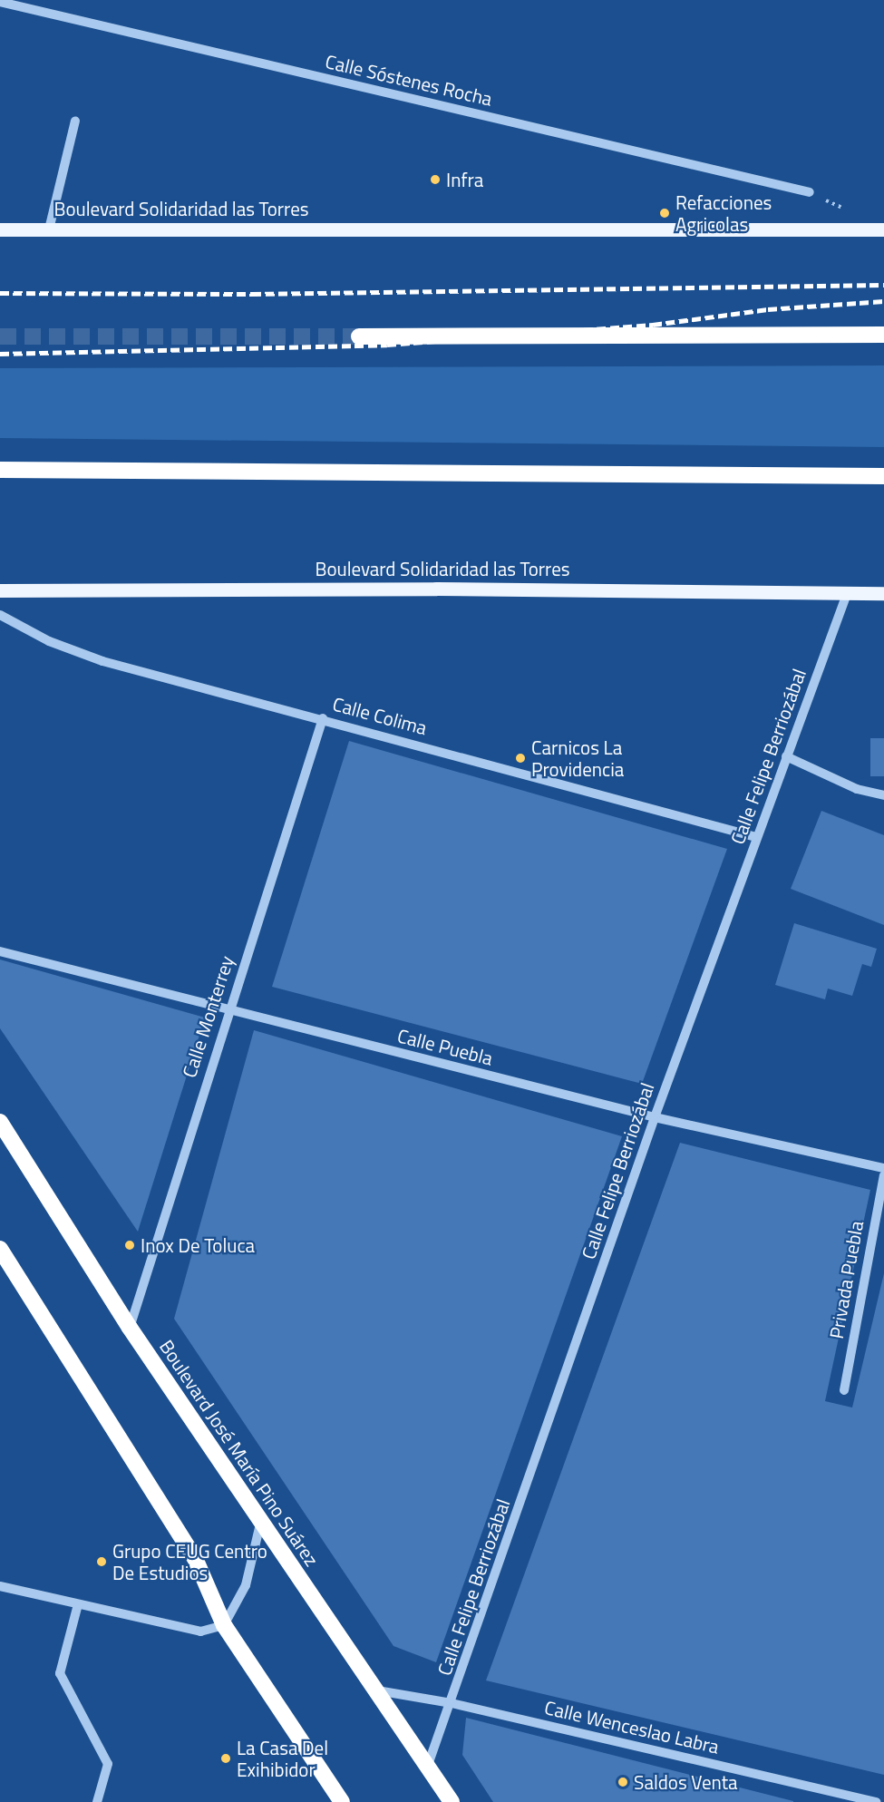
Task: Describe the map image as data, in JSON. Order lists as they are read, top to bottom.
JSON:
{
  "streets": {
    "highway": ["Boulevard José María Pino Suárez"],
    "main road": ["Boulevard Solidaridad las Torres"],
    "street": [
      "Calle Sóstenes Rocha",
      "Calle Colima",
      "Calle Felipe Berriozábal",
      "Calle Monterrey",
      "Calle Puebla",
      "Privada Puebla",
      "Calle Wenceslao Labra"
    ]
  },
  "crossings": [
    ["Boulevard Solidaridad las Torres", "Calle Felipe Berriozábal"],
    ["Calle Colima", "Calle Felipe Berriozábal"],
    ["Calle Colima", "Calle Monterrey"],
    ["Calle Felipe Berriozábal", "Calle Puebla"],
    ["Calle Felipe Berriozábal", "Boulevard José María Pino Suárez"],
    ["Calle Felipe Berriozábal", "Calle Wenceslao Labra"],
    ["Calle Monterrey", "Calle Puebla"],
    ["Calle Monterrey", "Boulevard José María Pino Suárez"],
    ["Boulevard José María Pino Suárez", "Calle Wenceslao Labra"]
  ],
  "places": [
    "Infra",
    "Refacciones Agricolas",
    "Carnicos La Providencia",
    "Inox De Toluca",
    "Grupo CEUG Centro De Estudios",
    "La Casa Del Exihibidor",
    "Saldos Venta"
  ]
}
